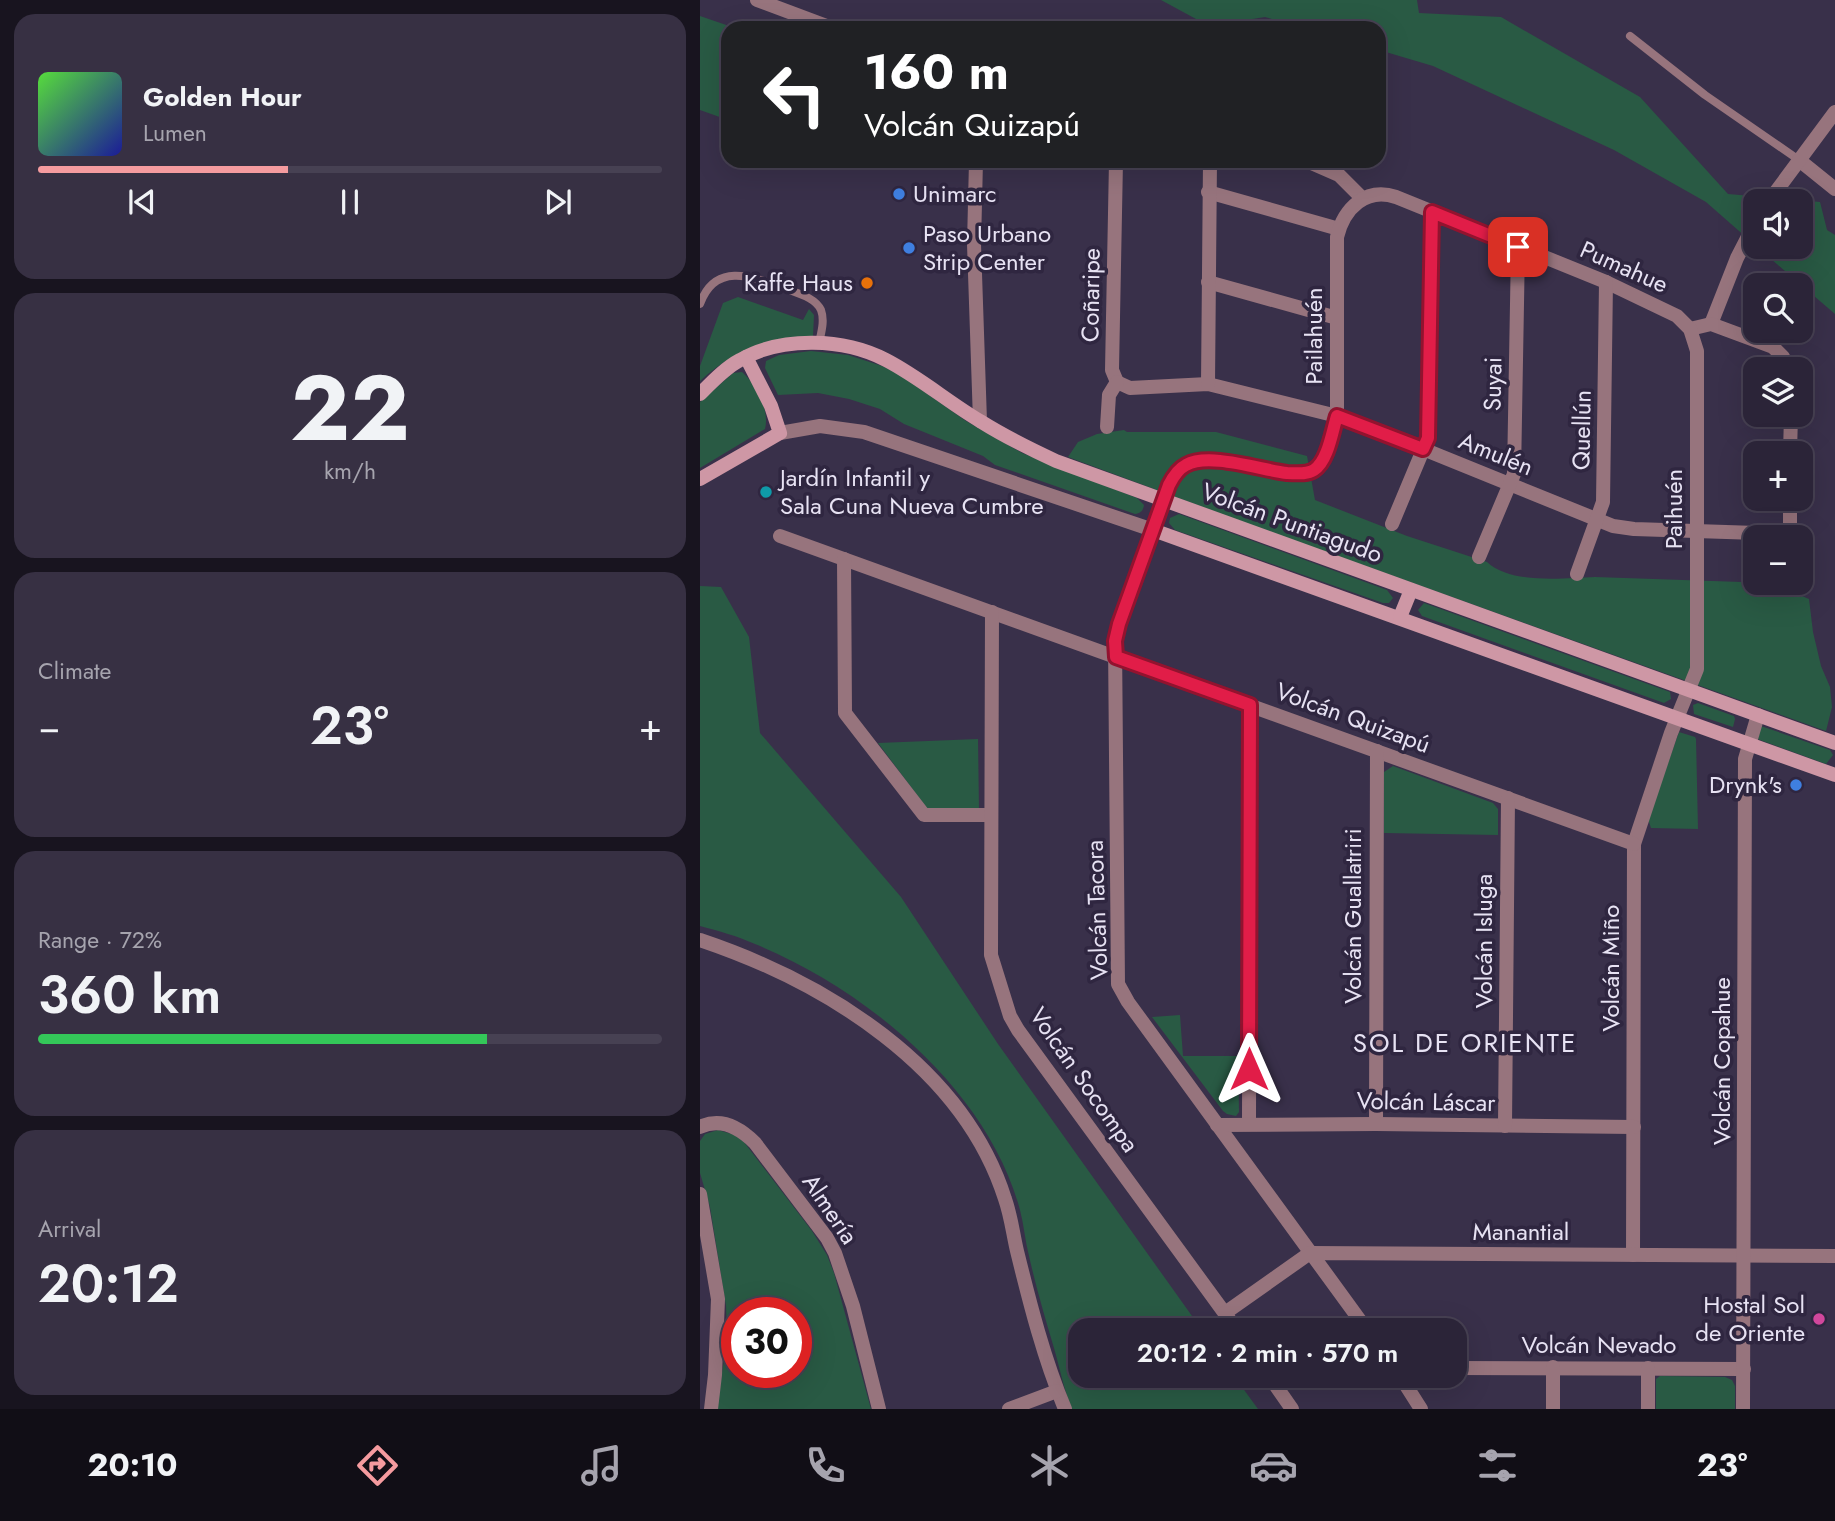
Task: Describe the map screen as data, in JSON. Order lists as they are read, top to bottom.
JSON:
{
  "streets": {
    "main road": ["Volcán Puntiagudo", "Volcán Tacora"],
    "street": [
      "Pumahue",
      "Coñaripe",
      "Pailahuén",
      "Suyai",
      "Quellún",
      "Amulén",
      "Paihuén",
      "Volcán Quizapú",
      "Volcán Guallatriri",
      "Volcán Isluga",
      "Volcán Miño",
      "Volcán Copahue",
      "Volcán Socompa",
      "Volcán Láscar",
      "Almería",
      "Manantial",
      "Volcán Nevado"
    ]
  },
  "crossings": [
    ["Pumahue", "Suyai"],
    ["Pumahue", "Quellún"],
    ["Pumahue", "Paihuén"],
    ["Coñaripe", "Amulén"],
    ["Pailahuén", "Amulén"],
    ["Pailahuén", "Volcán Puntiagudo"],
    ["Pailahuén", "Volcán Tacora"],
    ["Suyai", "Amulén"],
    ["Quellún", "Amulén"],
    ["Amulén", "Paihuén"],
    ["Paihuén", "Volcán Puntiagudo"],
    ["Paihuén", "Volcán Miño"],
    ["Volcán Puntiagudo", "Volcán Tacora"],
    ["Volcán Puntiagudo", "Volcán Miño"],
    ["Volcán Puntiagudo", "Volcán Copahue"],
    ["Volcán Quizapú", "Volcán Tacora"],
    ["Volcán Quizapú", "Volcán Guallatriri"],
    ["Volcán Quizapú", "Volcán Isluga"],
    ["Volcán Quizapú", "Volcán Miño"],
    ["Volcán Quizapú", "Volcán Socompa"],
    ["Volcán Tacora", "Volcán Láscar"],
    ["Volcán Tacora", "Manantial"],
    ["Volcán Guallatriri", "Volcán Láscar"],
    ["Volcán Isluga", "Volcán Láscar"],
    ["Volcán Miño", "Volcán Láscar"],
    ["Volcán Miño", "Manantial"],
    ["Volcán Copahue", "Manantial"],
    ["Volcán Copahue", "Volcán Nevado"]
  ],
  "districts": ["SOL DE ORIENTE"],
  "places": [
    "Unimarc",
    "Paso Urbano Strip Center",
    "Kaffe Haus",
    "Jardín Infantil y Sala Cuna Nueva Cumbre",
    "Drynk's",
    "Hostal Sol de Oriente"
  ],
  "page": {
    "turn": ["160 m", "Volcán Quizapú"],
    "song": ["Golden Hour", "Lumen"],
    "map_buttons": ["+", "−"],
    "tile": [
      ["22", "km/h"],
      "Climate",
      ["Range · 72%", "360 km"],
      ["Arrival", "20:12"]
    ],
    "heat": ["−", "23°", "+"],
    "limit": "30",
    "trip": "20:12 · 2 min · 570 m",
    "tabs": ["20:10", "23°"]
  }
}
